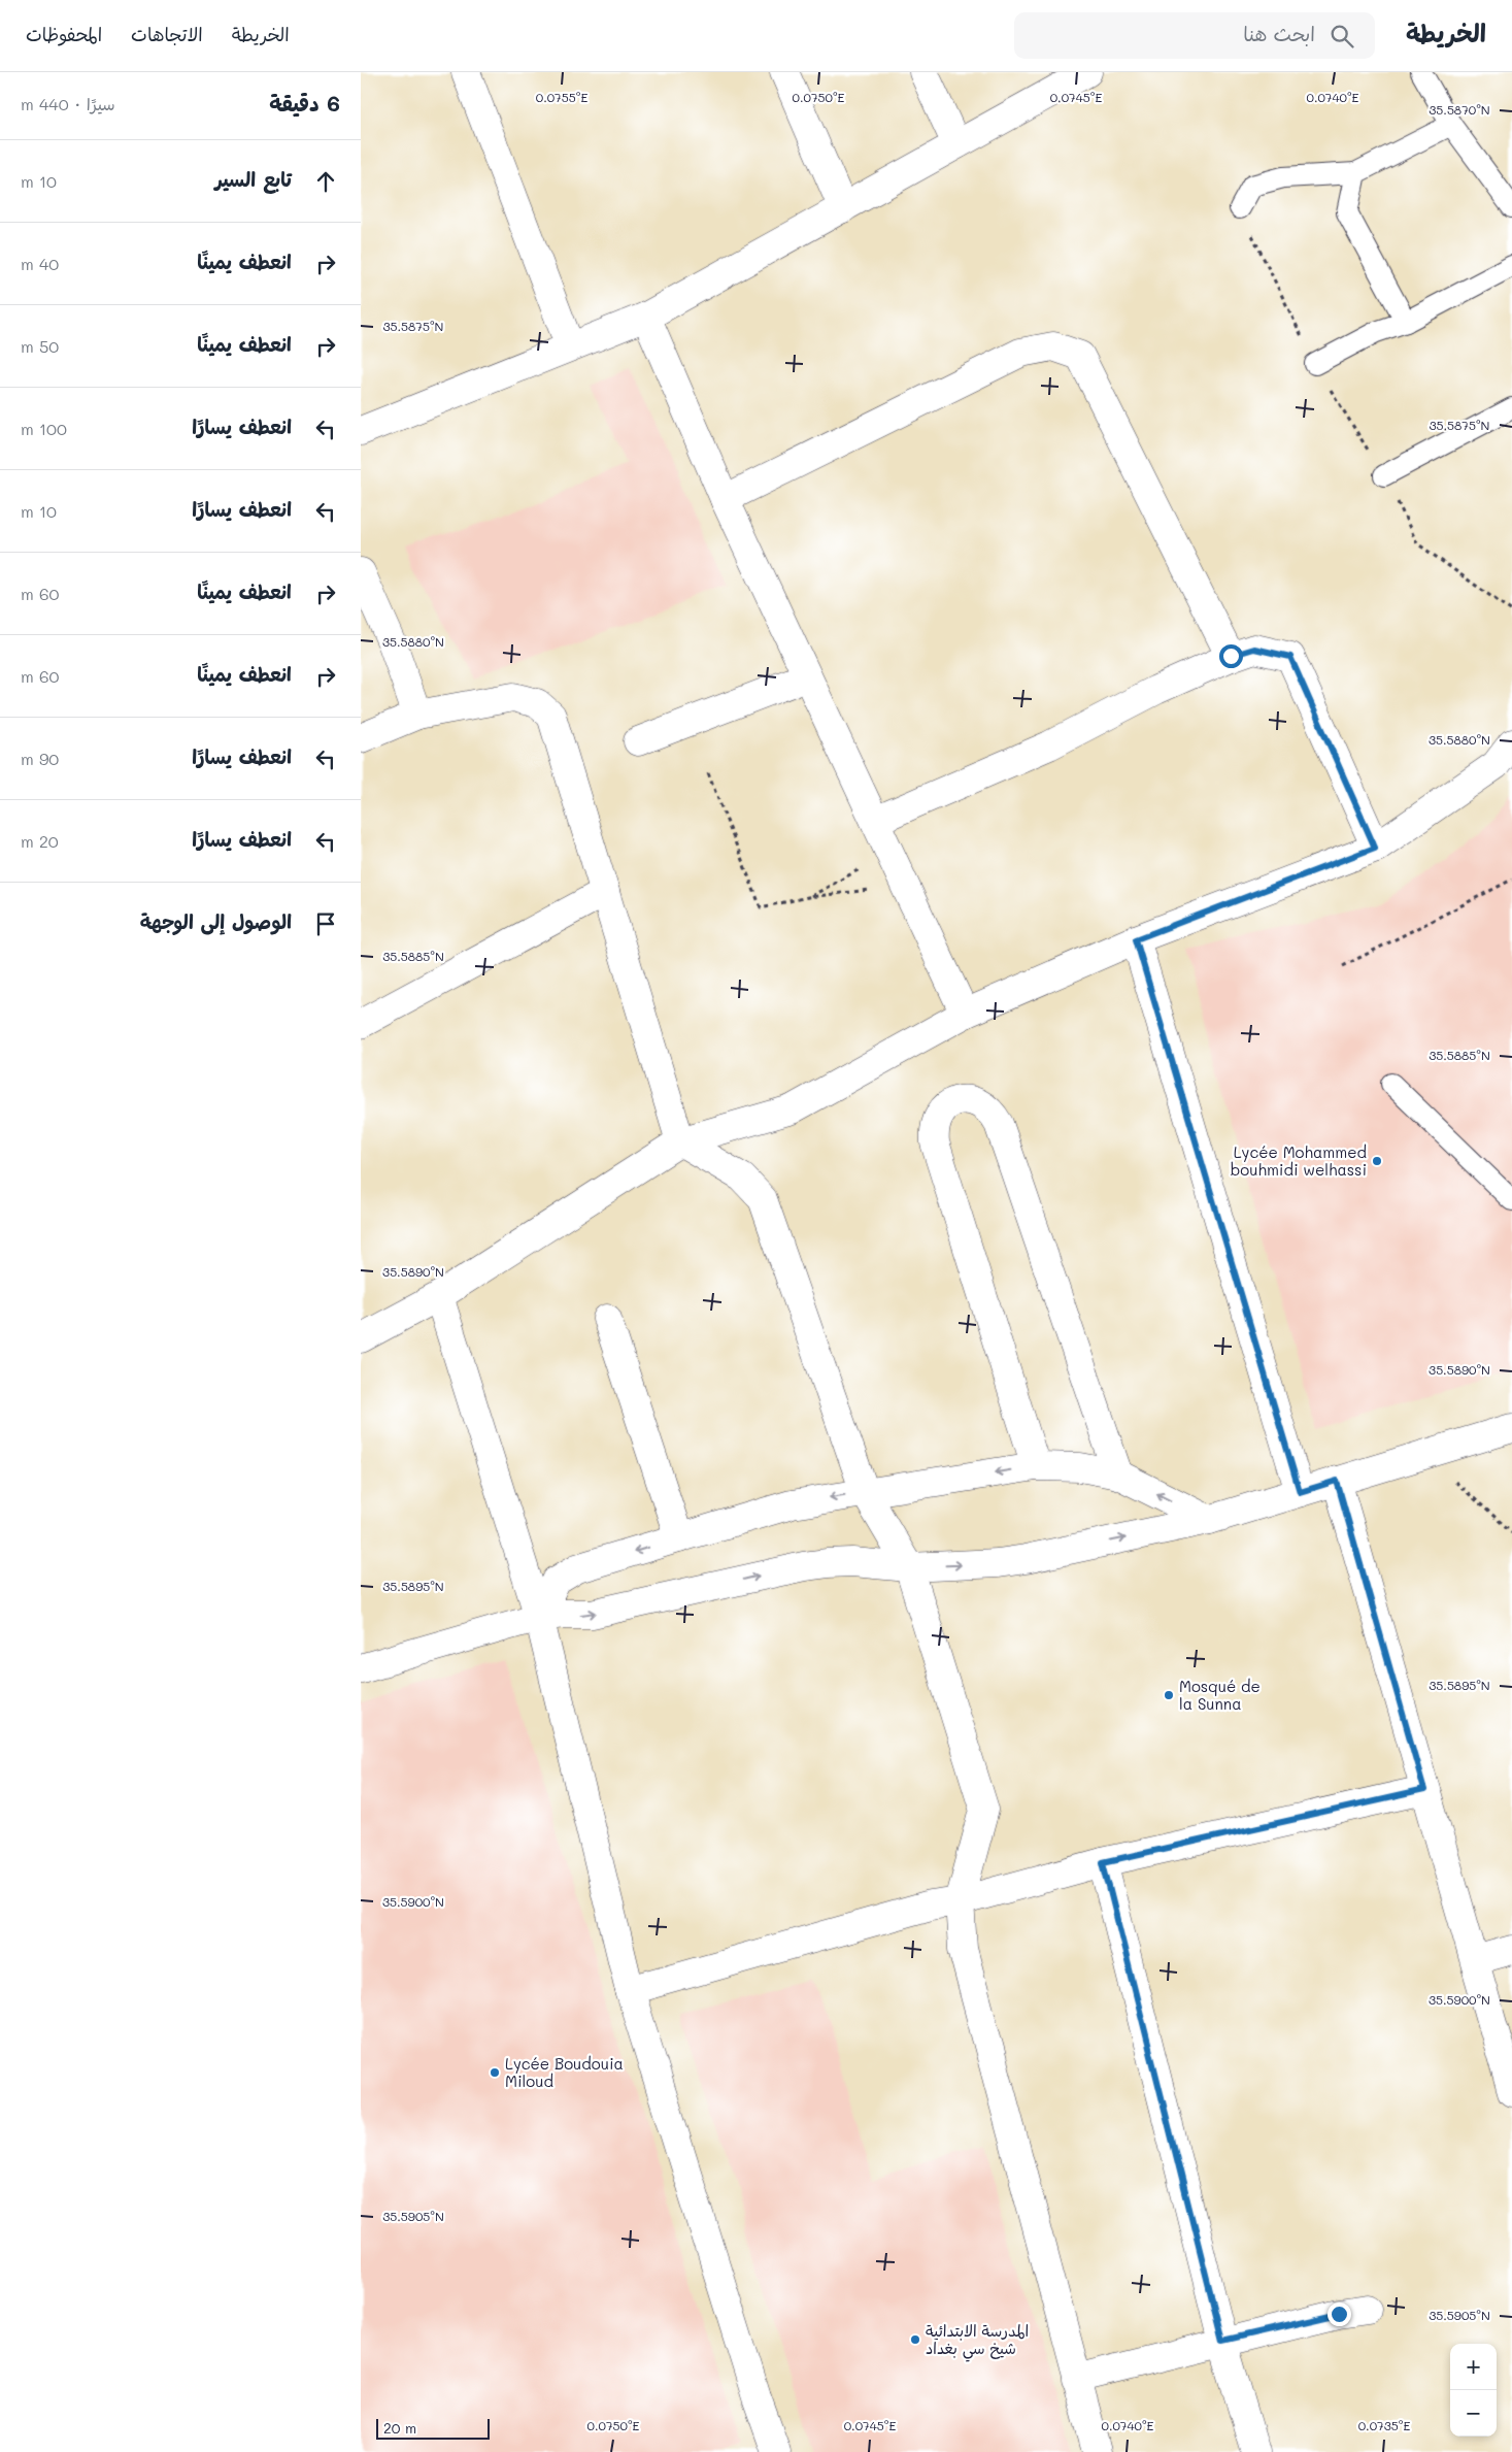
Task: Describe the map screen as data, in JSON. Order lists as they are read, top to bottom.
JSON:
{
  "places": [
    "Lycée Mohammed bouhmidi welhassi",
    "Mosqué de la Sunna",
    "Lycée Boudouia Miloud",
    "المدرسة الابتدائية شيخ سي بغداد"
  ],
  "scale_bar": "20 m",
  "page": {
    "header": "الخريطة",
    "search": "ابحث هنا",
    "nav": ["الخريطة", "الاتجاهات", "المحفوظات"],
    "heading": ["6 دقيقة", "سيرًا · 440 m"],
    "list": [
      ["تابع السير", "10 m"],
      ["انعطف يمينًا", "40 m"],
      ["انعطف يمينًا", "50 m"],
      ["انعطف يسارًا", "100 m"],
      ["انعطف يسارًا", "10 m"],
      ["انعطف يمينًا", "60 m"],
      ["انعطف يمينًا", "60 m"],
      ["انعطف يسارًا", "90 m"],
      ["انعطف يسارًا", "20 m"],
      "الوصول إلى الوجهة"
    ],
    "map_buttons": ["+", "−"],
    "scale": "20 m"
  },
  "coordinates": [
    "0.0755°E",
    "0.0750°E",
    "0.0745°E",
    "0.0740°E",
    "35.5870°N",
    "35.5875°N",
    "35.5880°N",
    "35.5885°N",
    "35.5890°N",
    "35.5895°N",
    "35.5900°N",
    "35.5905°N",
    "0.0735°E"
  ]
}
